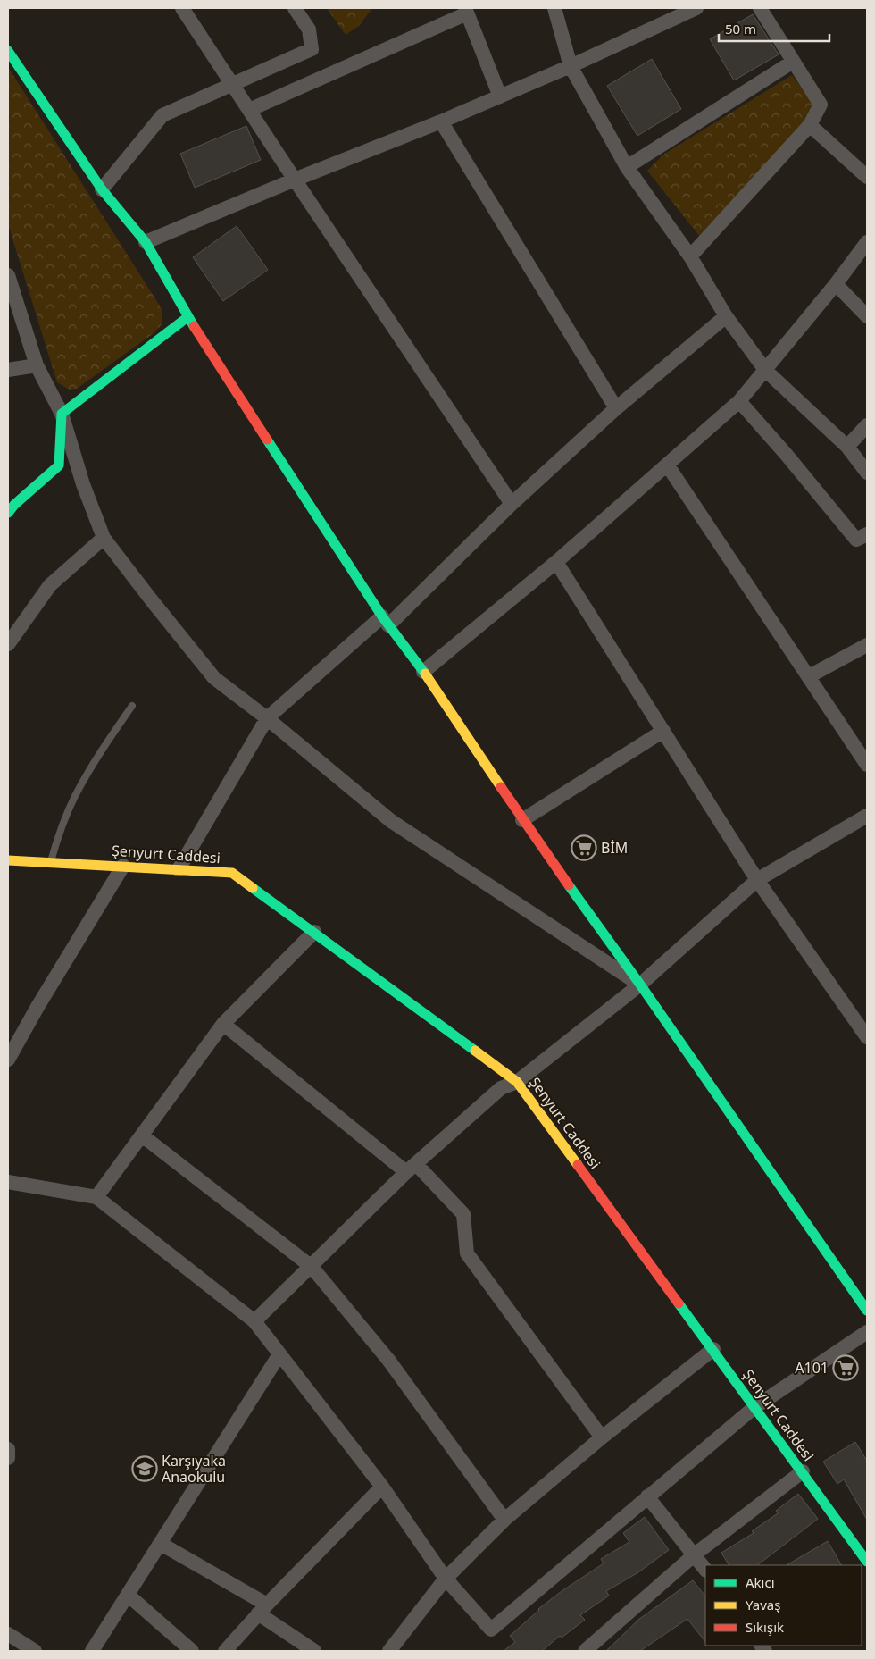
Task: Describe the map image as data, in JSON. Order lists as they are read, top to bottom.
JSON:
{
  "streets": {
    "street": ["Şenyurt Caddesi"]
  },
  "places": {
    "supermarket": ["BİM", "A101"],
    "school or university": ["Karşıyaka Anaokulu"]
  },
  "legend": ["Akıcı", "Yavaş", "Sıkışık"],
  "scale_bar": "50 m"
}
